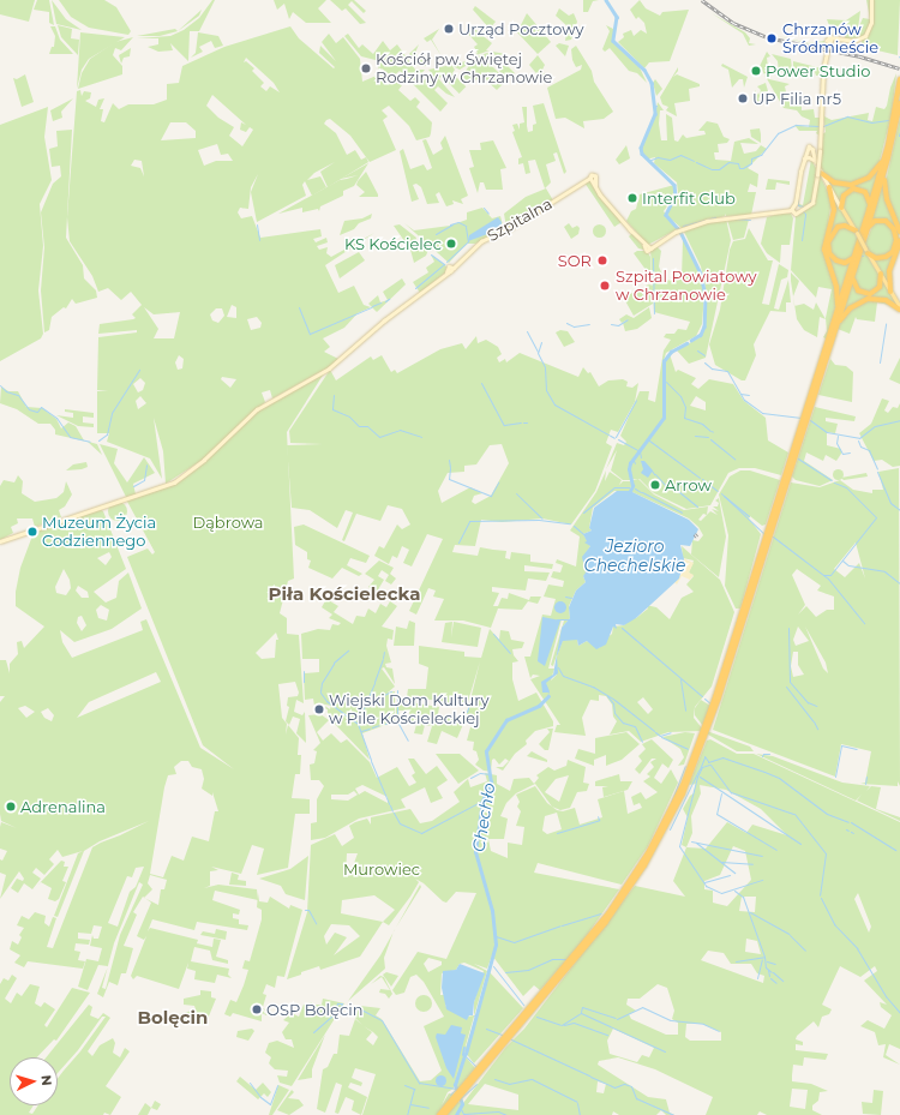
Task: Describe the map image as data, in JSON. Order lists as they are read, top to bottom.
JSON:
{
  "streets": {
    "main road": ["Szpitalna"]
  },
  "districts": ["Piła Kościelecka", "Bolęcin"],
  "water": ["Jezioro Chechelskie", "Chechło"],
  "parks": ["Dąbrowa", "Murowiec"],
  "places": [
    "Urząd Pocztowy",
    "Chrzanów Śródmieście",
    "Kościół pw. Świętej Rodziny w Chrzanowie",
    "Power Studio",
    "UP Filia nr5",
    "Interfit Club",
    "KS Kościelec",
    "SOR",
    "Szpital Powiatowy w Chrzanowie",
    "Arrow",
    "Muzeum Życia Codziennego",
    "Wiejski Dom Kultury w Pile Kościeleckiej",
    "Adrenalina",
    "OSP Bolęcin"
  ],
  "north": "right"
}
